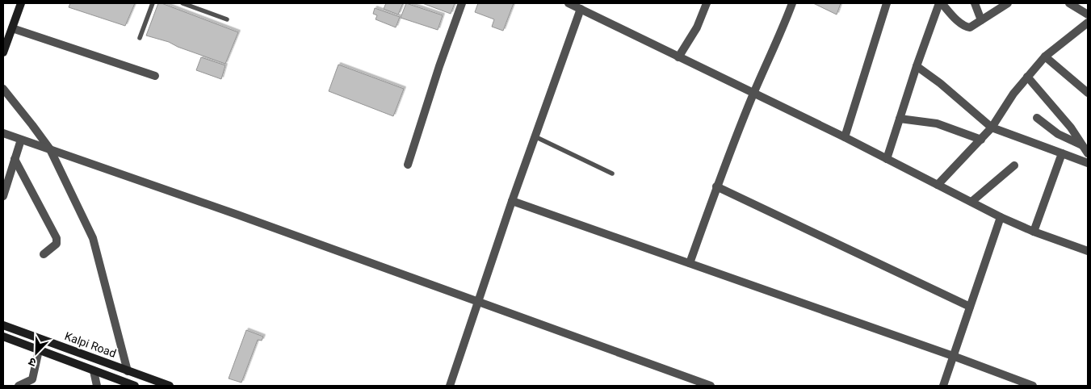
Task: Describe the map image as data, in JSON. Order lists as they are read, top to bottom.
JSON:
{
  "streets": {
    "main road": ["Kalpi Road"]
  },
  "north": "bottom left"
}
